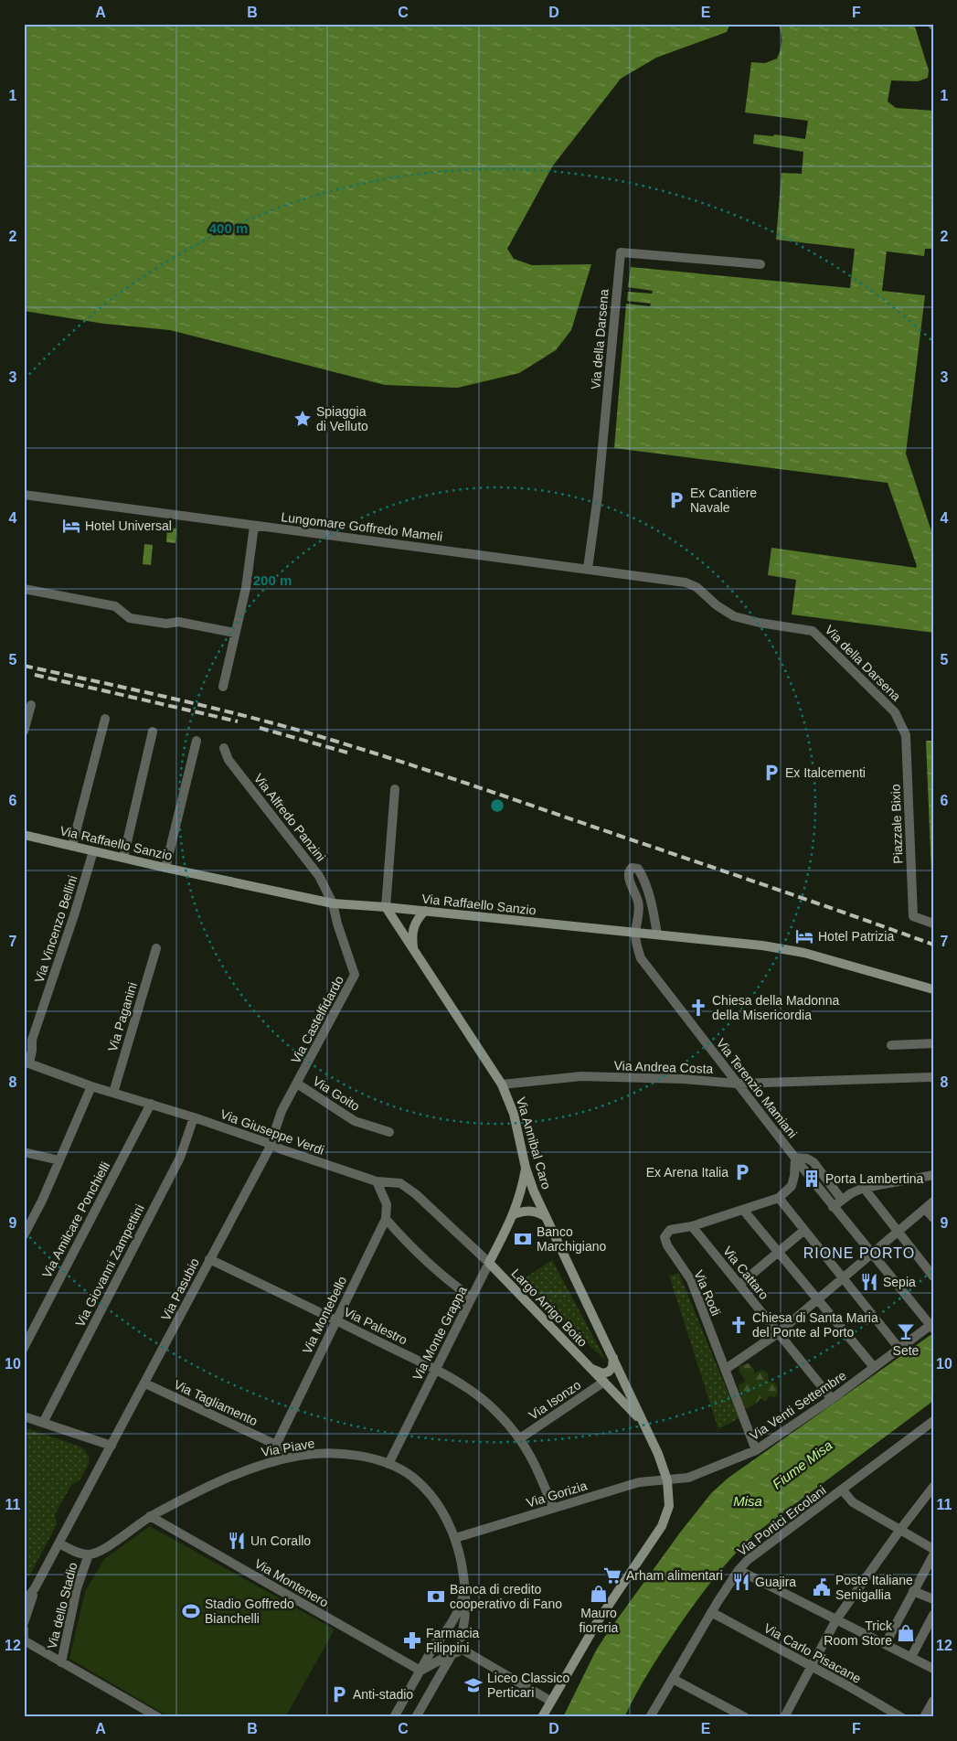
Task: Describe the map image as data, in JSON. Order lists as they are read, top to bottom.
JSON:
{
  "streets": {
    "street": [
      "Via della Darsena",
      "Lungomare Goffredo Mameli",
      "Via Alfredo Panzini",
      "Piazzale Bixio",
      "Via Raffaello Sanzio",
      "Via Vincenzo Bellini",
      "Via Paganini",
      "Via Castelfidardo",
      "Via Andrea Costa",
      "Via Terenzio Mamiani",
      "Via Goito",
      "Via Giuseppe Verdi",
      "Via Annibal Caro",
      "Via Amilcare Ponchielli",
      "Via Giovanni Zampettini",
      "Via Cattaro",
      "Via Pasubio",
      "Via Rodi",
      "Largo Arrigo Boito",
      "Via Montebello",
      "Via Palestro",
      "Via Monte Grappa",
      "Via Isonzo",
      "Via Tagliamento",
      "Via Venti Settembre",
      "Via Piave",
      "Via Gorizia",
      "Via Portici Ercolani",
      "Via Montenero",
      "Via dello Stadio",
      "Via Carlo Pisacane"
    ]
  },
  "crossings": [
    ["Via della Darsena", "Lungomare Goffredo Mameli"],
    ["Via della Darsena", "Piazzale Bixio"],
    ["Via Alfredo Panzini", "Via Raffaello Sanzio"],
    ["Via Alfredo Panzini", "Via Castelfidardo"],
    ["Via Raffaello Sanzio", "Via Vincenzo Bellini"],
    ["Via Raffaello Sanzio", "Via Castelfidardo"],
    ["Via Raffaello Sanzio", "Via Terenzio Mamiani"],
    ["Via Raffaello Sanzio", "Via Annibal Caro"],
    ["Via Vincenzo Bellini", "Via Giuseppe Verdi"],
    ["Via Paganini", "Via Giuseppe Verdi"],
    ["Via Castelfidardo", "Via Goito"],
    ["Via Castelfidardo", "Via Giuseppe Verdi"],
    ["Via Castelfidardo", "Via Pasubio"],
    ["Via Andrea Costa", "Via Terenzio Mamiani"],
    ["Via Andrea Costa", "Via Annibal Caro"],
    ["Via Terenzio Mamiani", "Via Rodi"],
    ["Via Giuseppe Verdi", "Via Amilcare Ponchielli"],
    ["Via Giuseppe Verdi", "Via Giovanni Zampettini"],
    ["Via Giuseppe Verdi", "Via Pasubio"],
    ["Via Giuseppe Verdi", "Largo Arrigo Boito"],
    ["Via Giuseppe Verdi", "Via Monte Grappa"],
    ["Via Annibal Caro", "Largo Arrigo Boito"],
    ["Via Annibal Caro", "Via Monte Grappa"],
    ["Via Annibal Caro", "Via Venti Settembre"],
    ["Via Annibal Caro", "Via Gorizia"],
    ["Via Cattaro", "Via Rodi"],
    ["Via Cattaro", "Via Venti Settembre"],
    ["Via Pasubio", "Via Palestro"],
    ["Via Pasubio", "Via Tagliamento"],
    ["Via Rodi", "Via Venti Settembre"],
    ["Largo Arrigo Boito", "Via Monte Grappa"],
    ["Largo Arrigo Boito", "Via Isonzo"],
    ["Via Montebello", "Via Palestro"],
    ["Via Montebello", "Via Tagliamento"],
    ["Via Palestro", "Via Monte Grappa"],
    ["Via Palestro", "Via Isonzo"],
    ["Via Palestro", "Via Gorizia"],
    ["Via Monte Grappa", "Via Piave"],
    ["Via Venti Settembre", "Via Gorizia"],
    ["Via Piave", "Via Gorizia"],
    ["Via Piave", "Via Montenero"],
    ["Via Piave", "Via dello Stadio"],
    ["Via Portici Ercolani", "Via Carlo Pisacane"]
  ],
  "districts": ["RIONE PORTO"],
  "water": ["Fiume Misa", "Misa"],
  "places": {
    "place": ["Spiaggia di Velluto"],
    "parking": [
      "Ex Cantiere Navale",
      "Ex Italcementi",
      "Ex Arena Italia",
      "Anti-stadio"
    ],
    "hotel": ["Hotel Universal", "Hotel Patrizia"],
    "church": ["Chiesa della Madonna della Misericordia", "Chiesa di Santa Maria del Ponte al Porto"],
    "building": ["Porta Lambertina"],
    "bank": ["Banco Marchigiano", "Banca di credito cooperativo di Fano"],
    "restaurant": ["Sepia", "Un Corallo", "Guajira"],
    "bar": ["Sete"],
    "supermarket": ["Arham alimentari"],
    "public building": ["Poste Italiane Senigallia"],
    "shop": ["Mauro fioreria", "Trick Room Store"],
    "sports": ["Stadio Goffredo Bianchelli"],
    "pharmacy": ["Farmacia Filippini"],
    "school or university": ["Liceo Classico Perticari"]
  },
  "grid": {
    "columns": [
      "A",
      "B",
      "C",
      "D",
      "E",
      "F"
    ],
    "rows": [
      "1",
      "2",
      "3",
      "4",
      "5",
      "6",
      "7",
      "8",
      "9",
      "10",
      "11",
      "12"
    ]
  },
  "rings": ["400 m", "200 m"]
}
